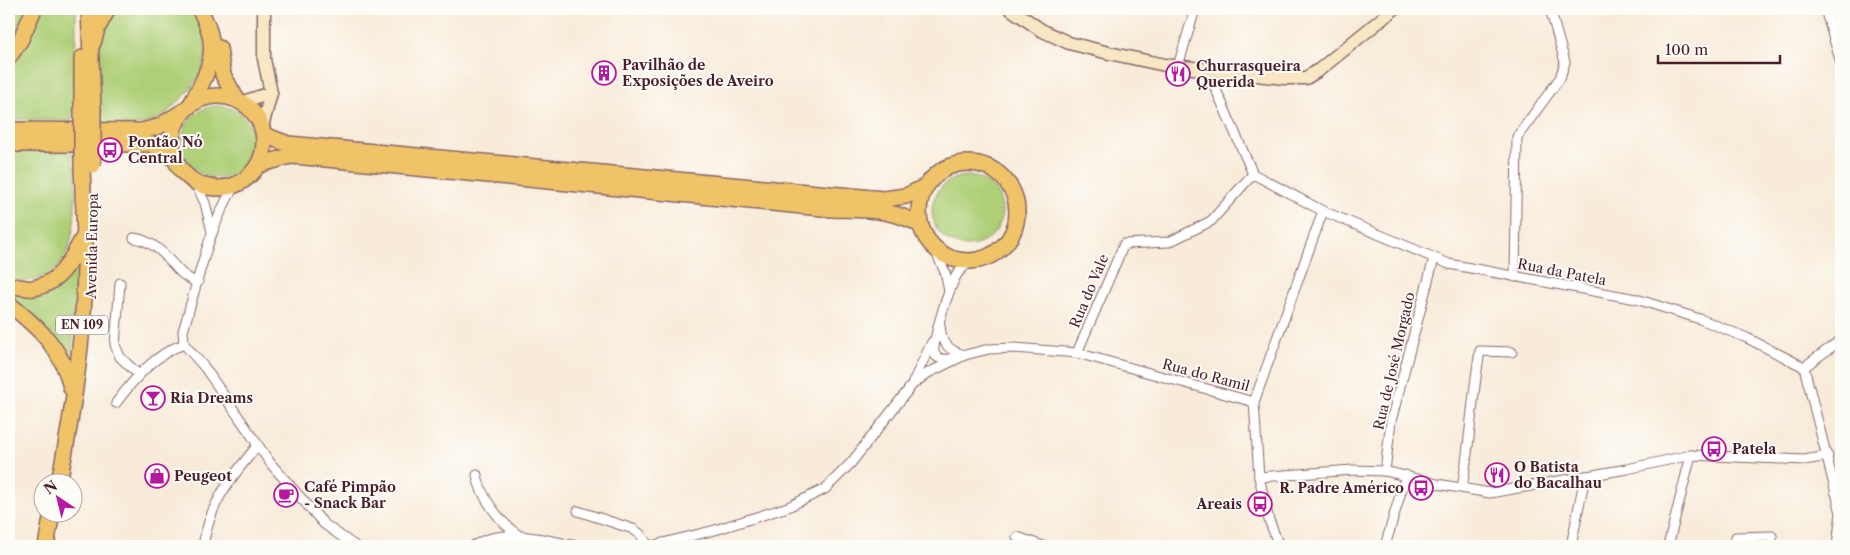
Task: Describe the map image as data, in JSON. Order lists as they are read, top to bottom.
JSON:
{
  "streets": {
    "main road": ["Avenida Europa", "EN 109"],
    "street": [
      "Rua da Patela",
      "Rua do Vale",
      "Rua de José Morgado",
      "Rua do Ramil"
    ]
  },
  "crossings": [
    ["Rua da Patela", "Rua do Vale"],
    ["Rua da Patela", "Rua de José Morgado"],
    ["Rua do Vale", "Rua do Ramil"]
  ],
  "places": {
    "building": ["Pavilhão de Exposições de Aveiro"],
    "restaurant": ["Churrasqueira Querida", "O Batista do Bacalhau"],
    "bus stop": [
      "Pontão Nó Central",
      "Patela",
      "R. Padre Américo",
      "Areais"
    ],
    "bar": ["Ria Dreams"],
    "shop": ["Peugeot"],
    "cafe": ["Café Pimpão - Snack Bar"]
  },
  "scale_bar": "100 m",
  "north": "top left"
}
